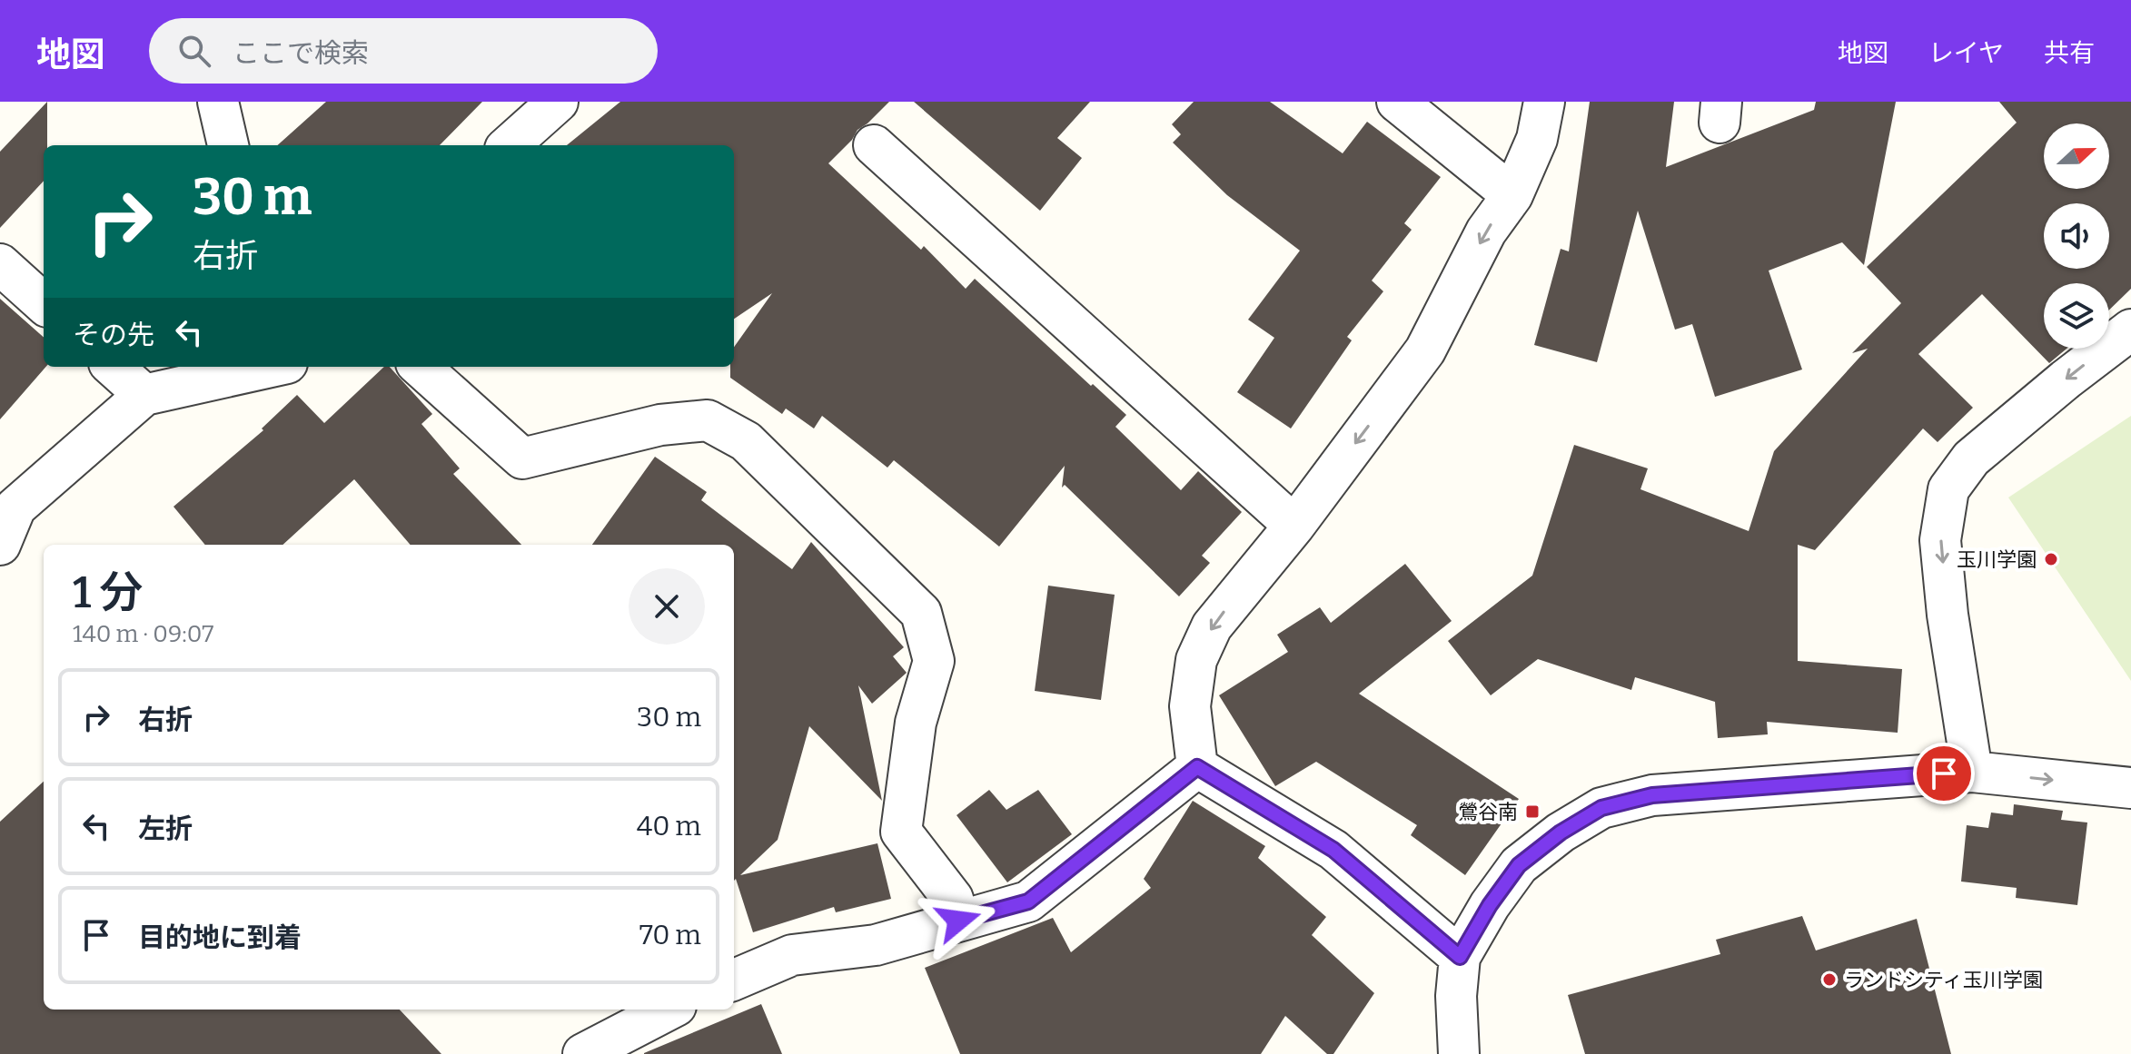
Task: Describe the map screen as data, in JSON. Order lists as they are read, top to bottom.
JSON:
{
  "places": {
    "other": ["玉川学園", "ランドシティ玉川学園"],
    "transit": ["鶯谷南"]
  },
  "north": "right",
  "page": {
    "header": "地図",
    "search": "ここで検索",
    "nav": ["地図", "レイヤ", "共有"],
    "turn": ["30 m", "右折"],
    "then": "その先",
    "heading": ["1 分", "140 m · 09:07"],
    "list": [
      {
        "name": "右折",
        "value": "30 m"
      },
      {
        "name": "左折",
        "value": "40 m"
      },
      {
        "name": "目的地に到着",
        "value": "70 m"
      }
    ]
  }
}
